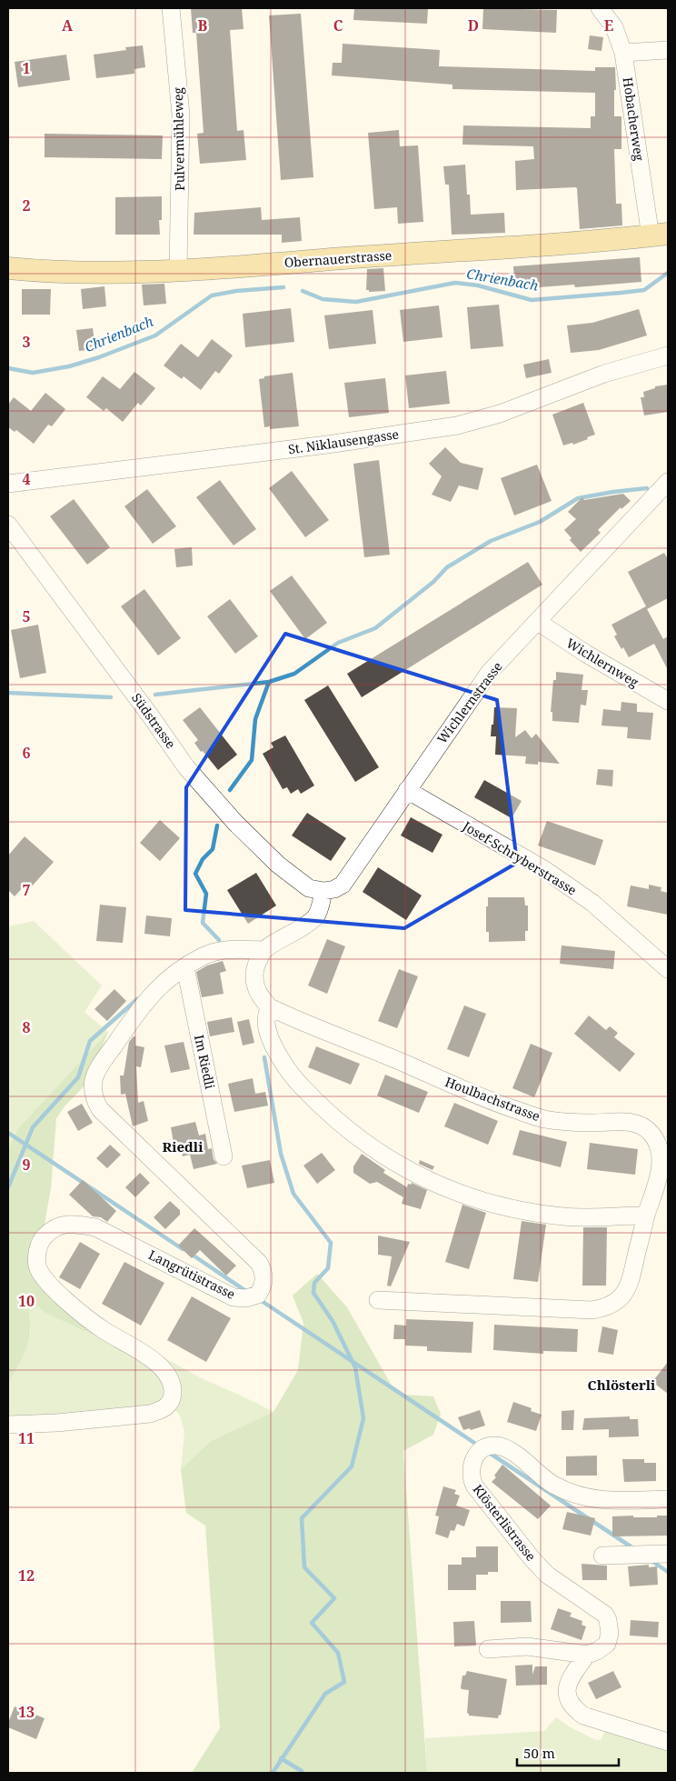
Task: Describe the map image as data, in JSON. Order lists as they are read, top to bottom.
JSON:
{
  "streets": {
    "main road": ["Obernauerstrasse"],
    "street": [
      "Hobacherweg",
      "Pulvermühleweg",
      "St. Niklausengasse",
      "Wichlernweg",
      "Wichlernstrasse",
      "Südstrasse",
      "Josef-Schryberstrasse",
      "Im Riedli",
      "Houlbachstrasse",
      "Langrütistrasse",
      "Klösterlistrasse"
    ]
  },
  "crossings": [
    ["Hobacherweg", "Obernauerstrasse"],
    ["Pulvermühleweg", "Obernauerstrasse"],
    ["Wichlernweg", "Wichlernstrasse"],
    ["Wichlernstrasse", "Südstrasse"],
    ["Wichlernstrasse", "Josef-Schryberstrasse"],
    ["Im Riedli", "Langrütistrasse"],
    ["Houlbachstrasse", "Langrütistrasse"]
  ],
  "districts": ["Riedli", "Chlösterli"],
  "water": ["Chrienbach"],
  "scale_bar": "50 m",
  "grid": {
    "columns": [
      "A",
      "B",
      "C",
      "D",
      "E"
    ],
    "rows": [
      "1",
      "2",
      "3",
      "4",
      "5",
      "6",
      "7",
      "8",
      "9",
      "10",
      "11",
      "12",
      "13"
    ]
  }
}
